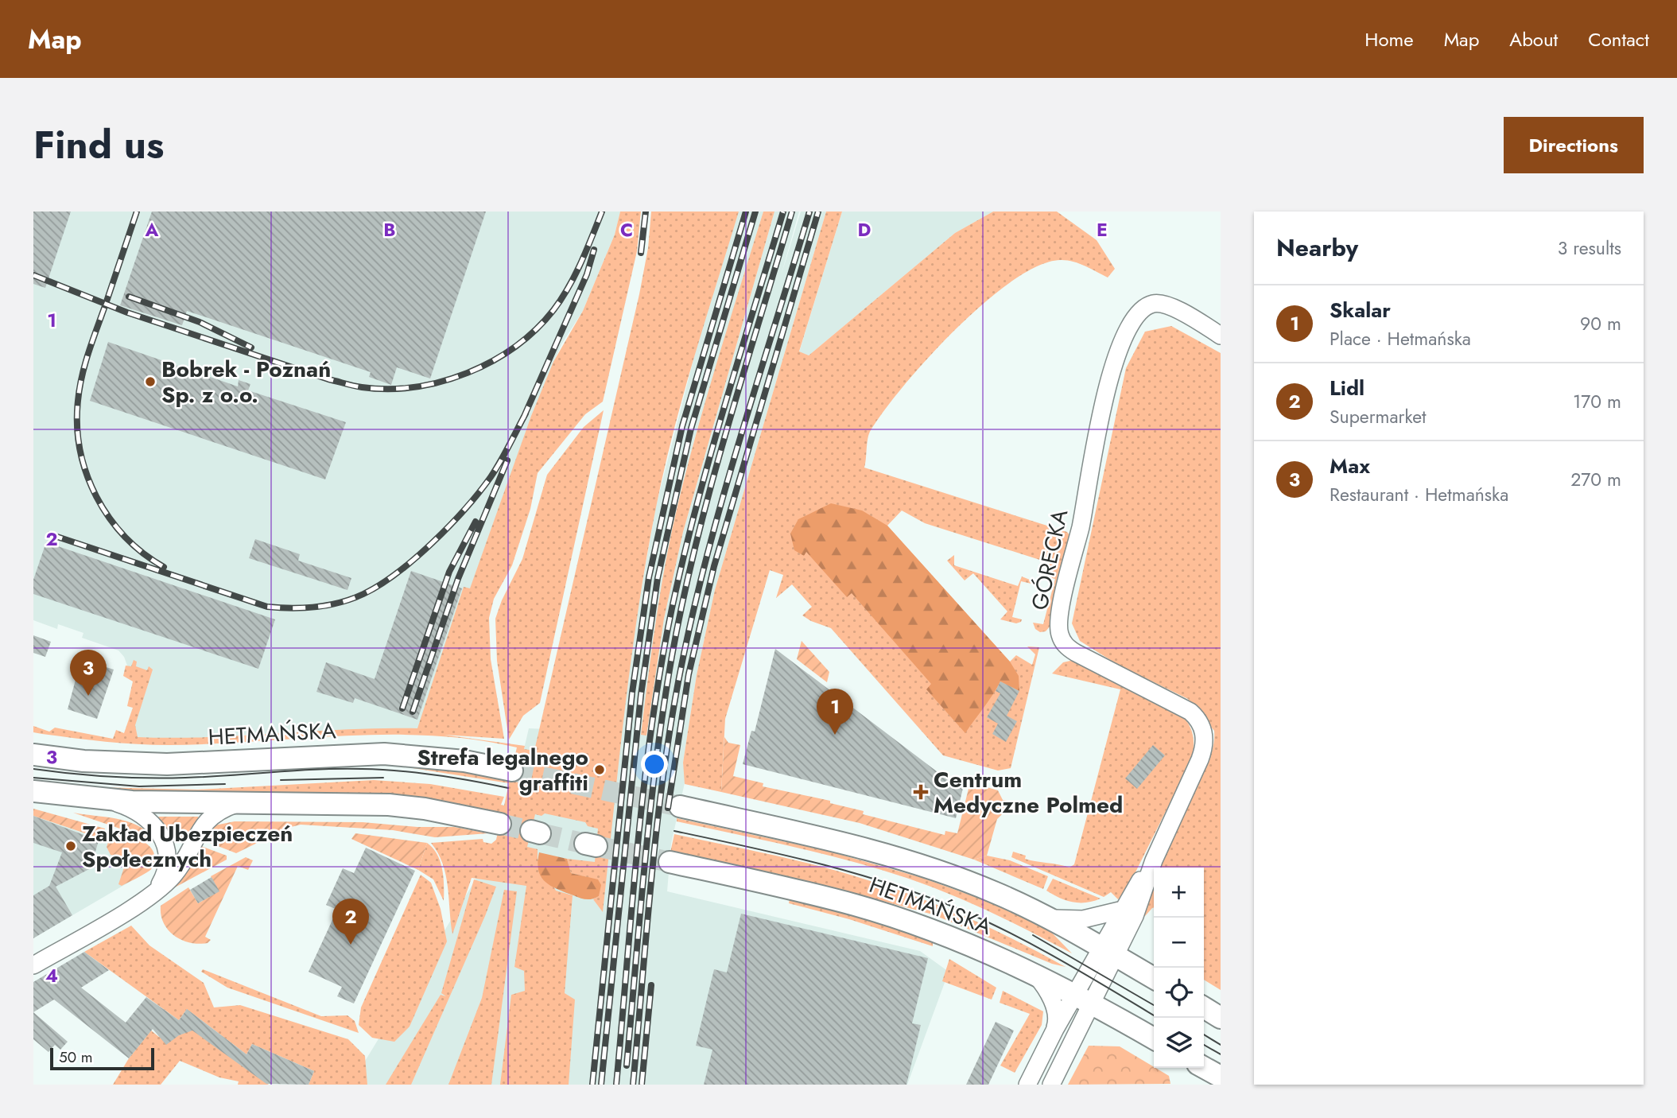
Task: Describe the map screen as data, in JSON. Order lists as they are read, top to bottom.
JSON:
{
  "streets": {
    "main road": ["HETMAŃSKA"],
    "street": ["GÓRECKA"]
  },
  "crossings": [
    ["GÓRECKA", "HETMAŃSKA"]
  ],
  "places": {
    "other": ["Bobrek - Poznań Sp. z o.o.", "Strefa legalnego graffiti", "Zakład Ubezpieczeń Społecznych"],
    "health": ["Centrum Medyczne Polmed"]
  },
  "scale_bar": "50 m",
  "page": {
    "header": "Map",
    "nav": [
      "Home",
      "Map",
      "About",
      "Contact"
    ],
    "title": "Find us",
    "buttons": "Directions",
    "heading": ["Nearby", "3 results"],
    "list": [
      {
        "mark": "1",
        "name": "Skalar",
        "note": "Place · Hetmańska",
        "value": "90 m"
      },
      {
        "mark": "2",
        "name": "Lidl",
        "note": "Supermarket",
        "value": "170 m"
      },
      {
        "mark": "3",
        "name": "Max",
        "note": "Restaurant · Hetmańska",
        "value": "270 m"
      }
    ],
    "pins": ["3", "1", "2"],
    "map_buttons": ["+", "−"],
    "scale": "50 m"
  },
  "grid": {
    "columns": [
      "A",
      "B",
      "C",
      "D",
      "E"
    ],
    "rows": [
      "1",
      "2",
      "3",
      "4"
    ]
  }
}
